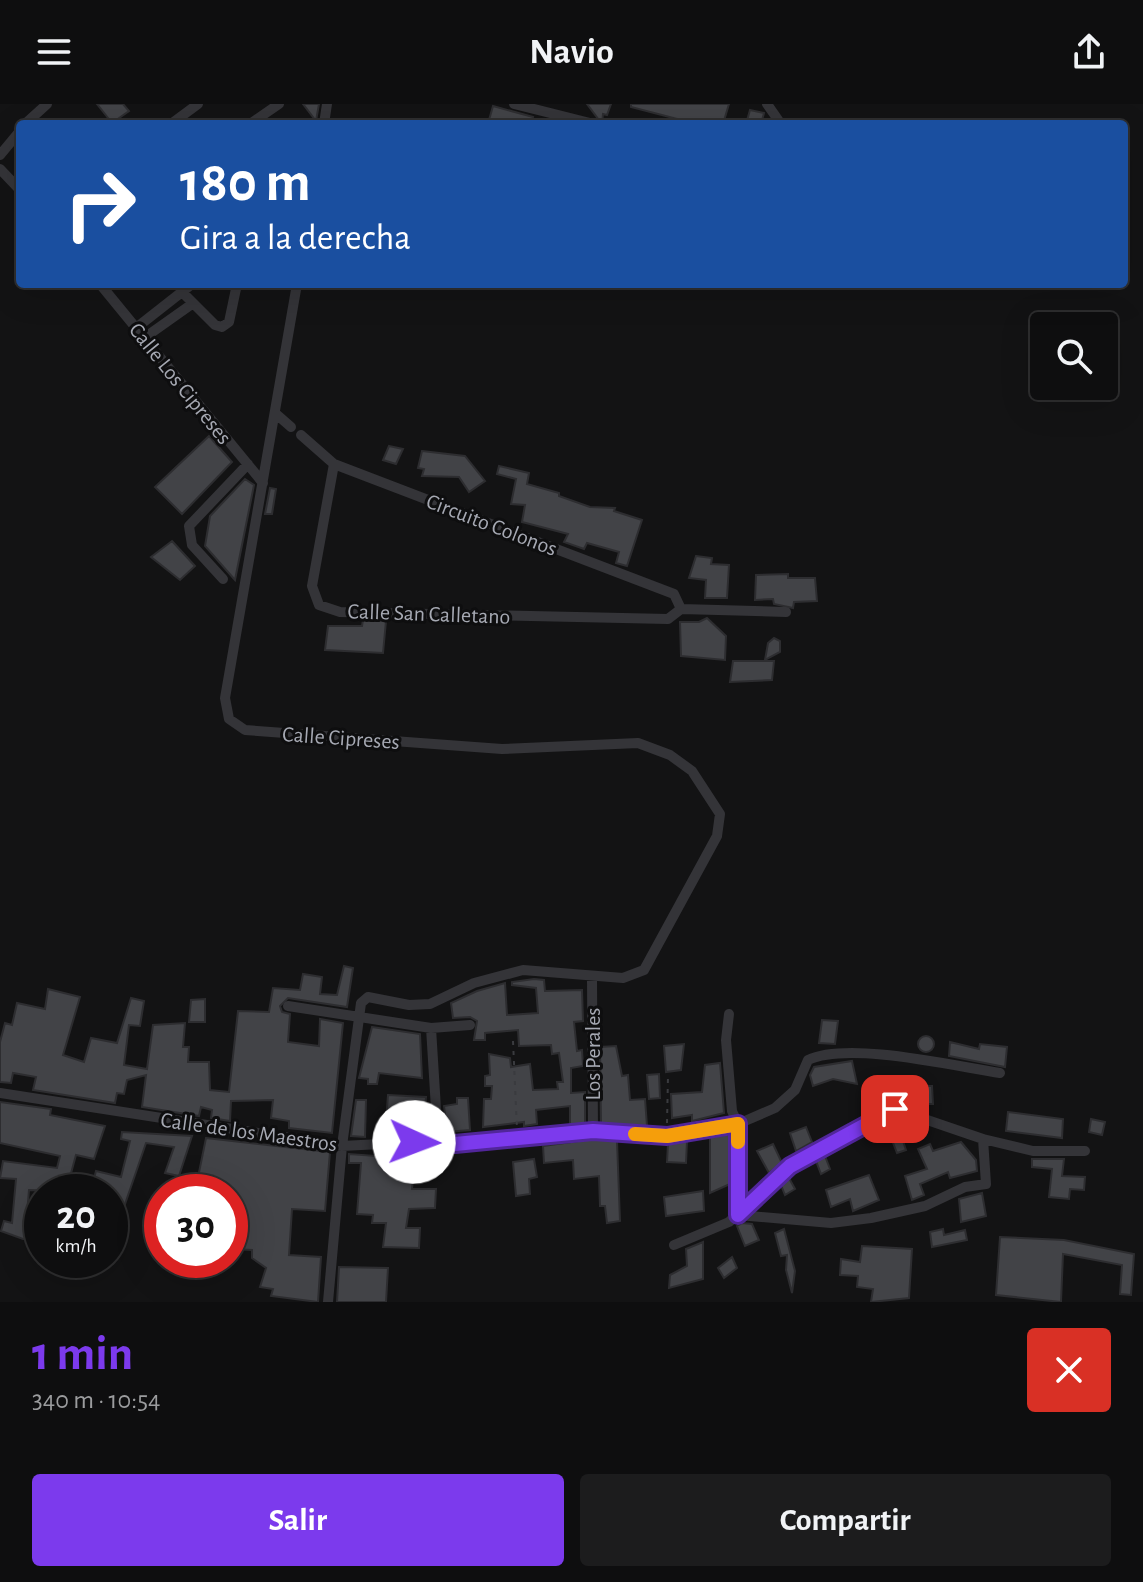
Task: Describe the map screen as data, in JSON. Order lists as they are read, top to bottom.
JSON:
{
  "streets": {
    "street": [
      "Calle Los Cipreses",
      "Circuito Colonos",
      "Calle San Calletano",
      "Calle Cipreses",
      "Los Perales",
      "Calle de los Maestros"
    ]
  },
  "crossings": [
    ["Calle Los Cipreses", "Calle Cipreses"],
    ["Circuito Colonos", "Calle San Calletano"],
    ["Calle Cipreses", "Los Perales"],
    ["Los Perales", "Calle de los Maestros"]
  ],
  "page": {
    "header": "Navio",
    "turn": ["180 m", "Gira a la derecha"],
    "speed": "20 km/h",
    "limit": "30",
    "heading": ["1 min", "340 m · 10:54"],
    "buttons": ["Salir", "Compartir"]
  }
}
